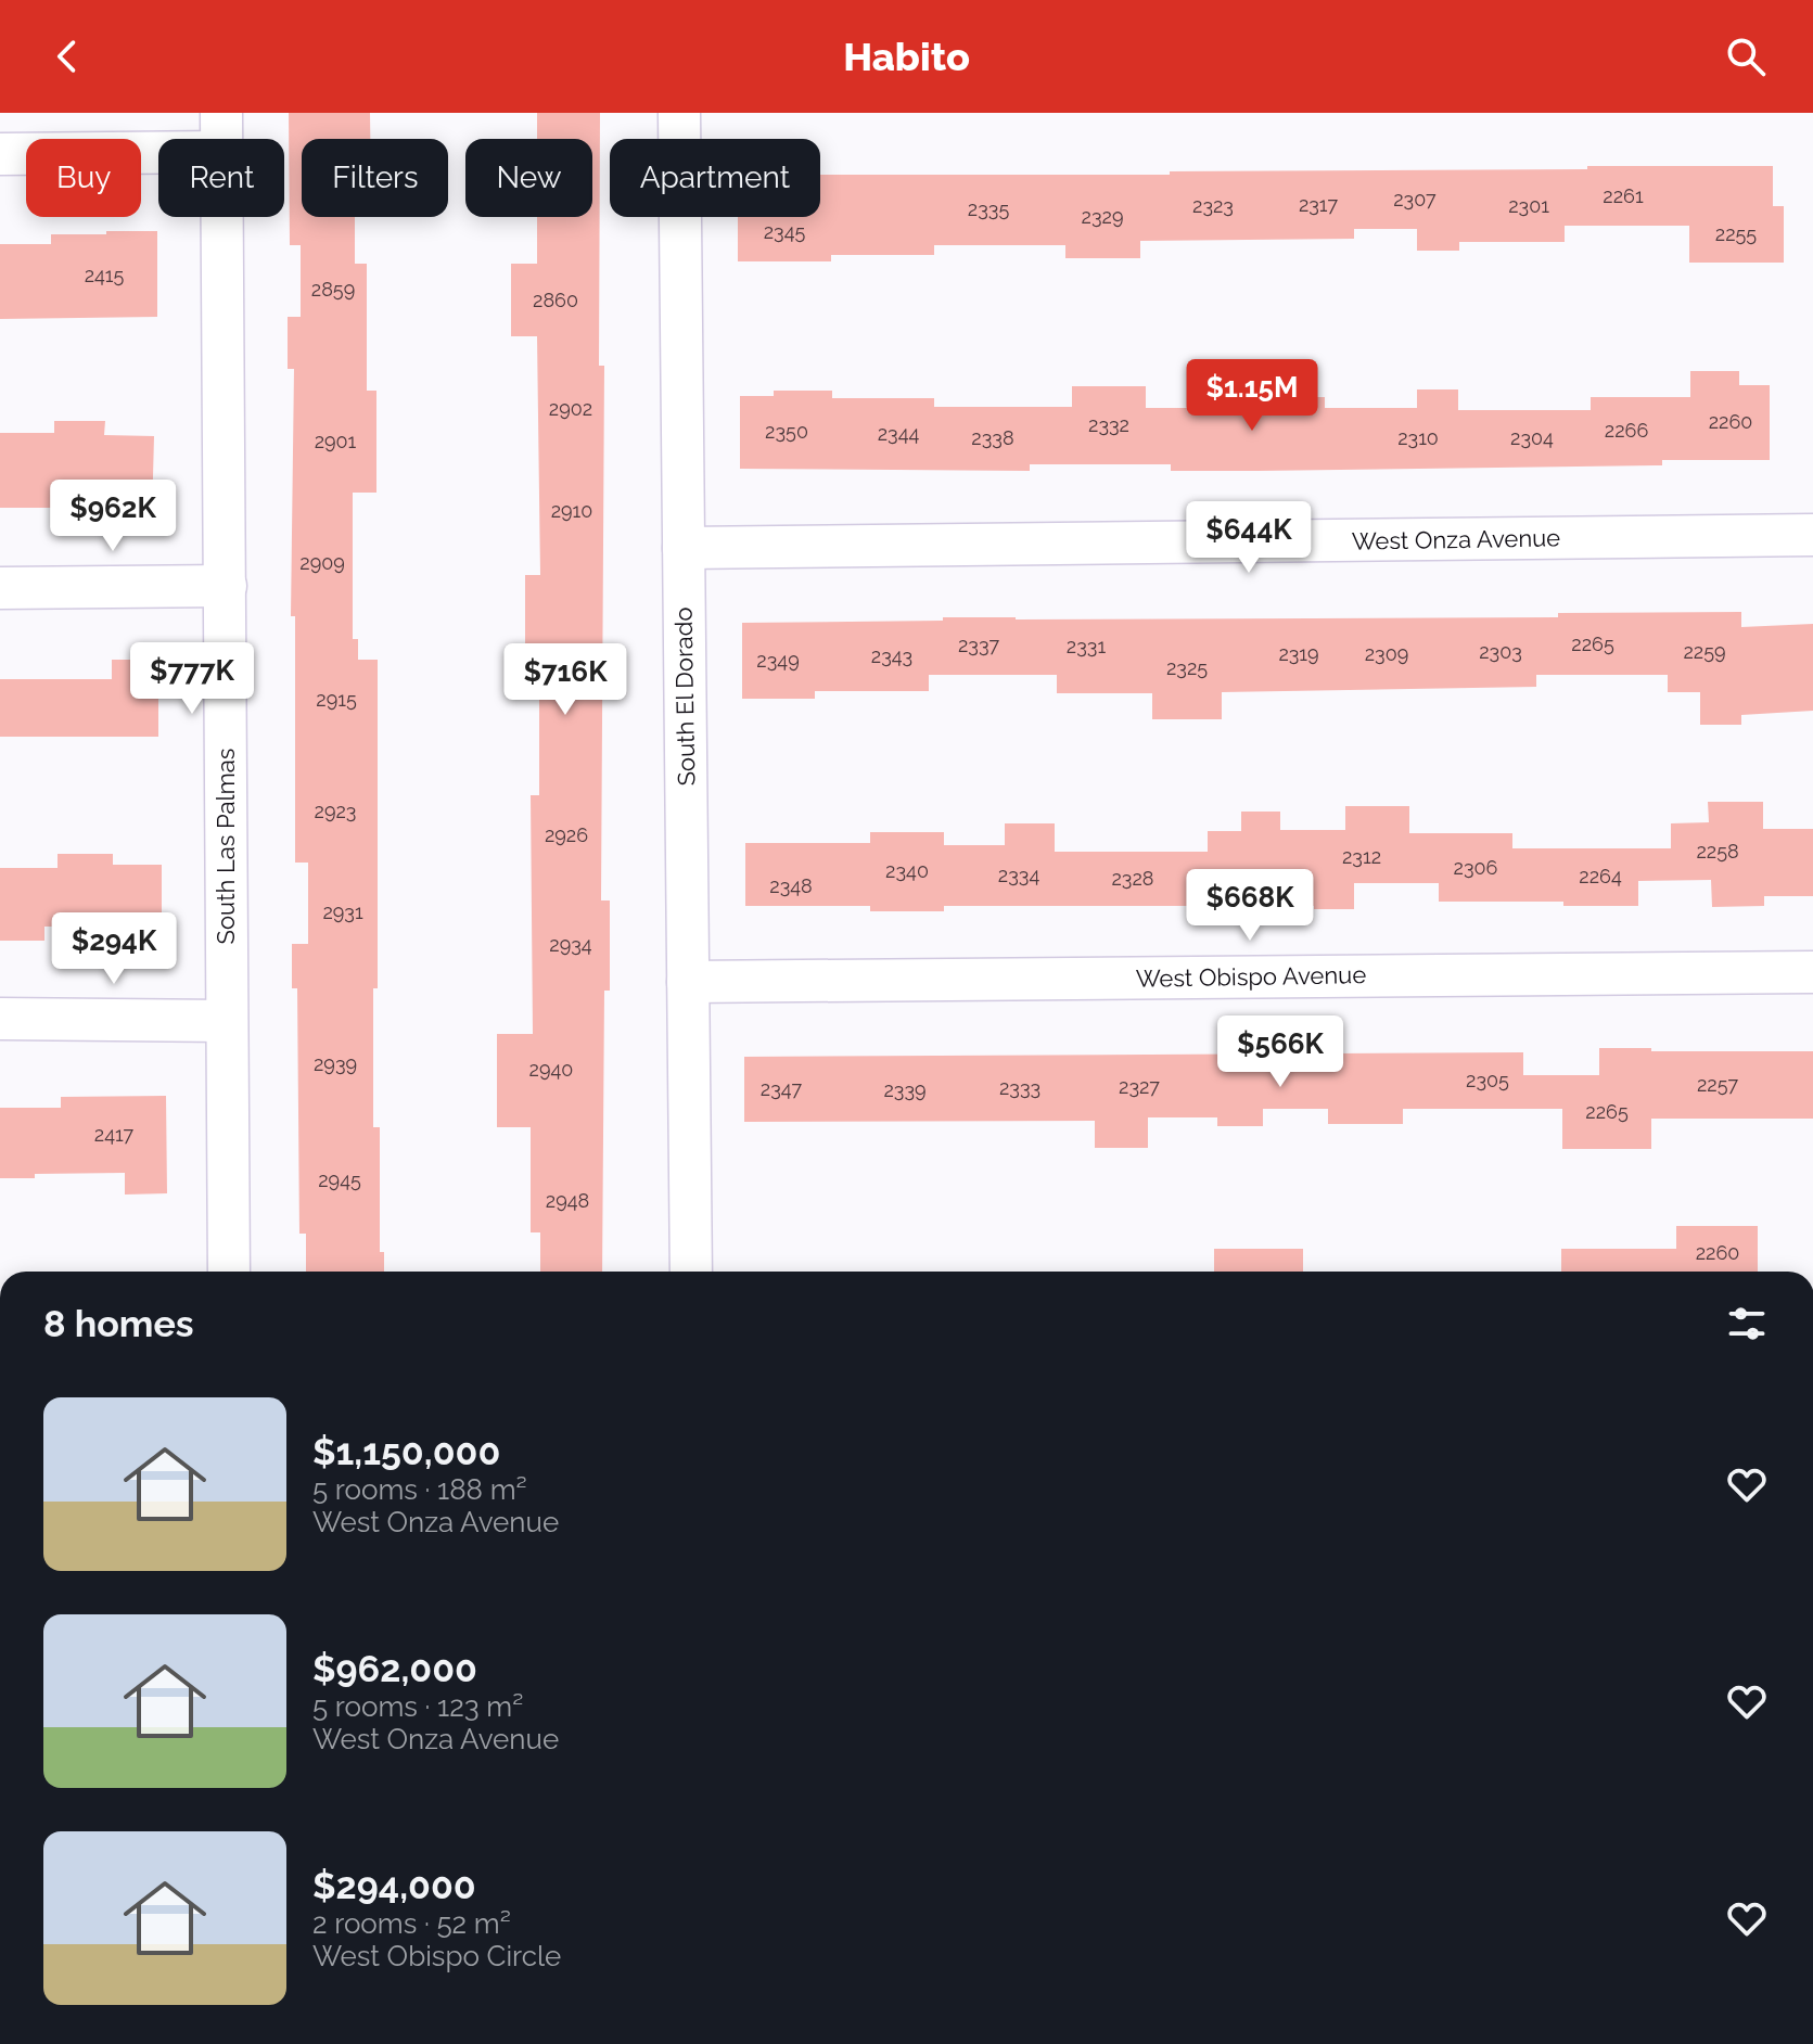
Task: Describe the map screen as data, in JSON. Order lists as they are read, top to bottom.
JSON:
{
  "streets": {
    "street": [
      "West Onza Avenue",
      "South El Dorado",
      "South Las Palmas",
      "West Obispo Avenue"
    ]
  },
  "crossings": [
    ["West Onza Avenue", "South El Dorado"],
    ["South El Dorado", "West Obispo Avenue"]
  ],
  "house_numbers": [
    "2261",
    "2307",
    "2317",
    "2323",
    "2301",
    "2335",
    "2329",
    "2345",
    "2255",
    "2415",
    "2859",
    "2860",
    "2902",
    "2260",
    "2332",
    "2266",
    "2350",
    "2344",
    "2338",
    "2310",
    "2304",
    "2901",
    "2910",
    "2909",
    "2265",
    "2337",
    "2331",
    "2303",
    "2259",
    "2319",
    "2309",
    "2343",
    "2349",
    "2325",
    "2915",
    "2923",
    "2926",
    "2258",
    "2312",
    "2306",
    "2340",
    "2334",
    "2264",
    "2328",
    "2348",
    "2931",
    "2934",
    "2939",
    "2940",
    "2305",
    "2257",
    "2327",
    "2333",
    "2347",
    "2339",
    "2265",
    "2417",
    "2945",
    "2948",
    "2260"
  ],
  "page": {
    "header": "Habito",
    "chip": [
      "Buy",
      "Rent",
      "Filters",
      "New",
      "Apartment"
    ],
    "price": [
      "$1.15M",
      "$962K",
      "$644K",
      "$777K",
      "$716K",
      "$668K",
      "$294K",
      "$566K"
    ],
    "heading": "8 homes",
    "list": [
      {
        "name": "$1,150,000",
        "note": "5 rooms · 188 m² · West Onza Avenue"
      },
      {
        "name": "$962,000",
        "note": "5 rooms · 123 m² · West Onza Avenue"
      },
      {
        "name": "$294,000",
        "note": "2 rooms · 52 m² · West Obispo Circle"
      }
    ]
  }
}
